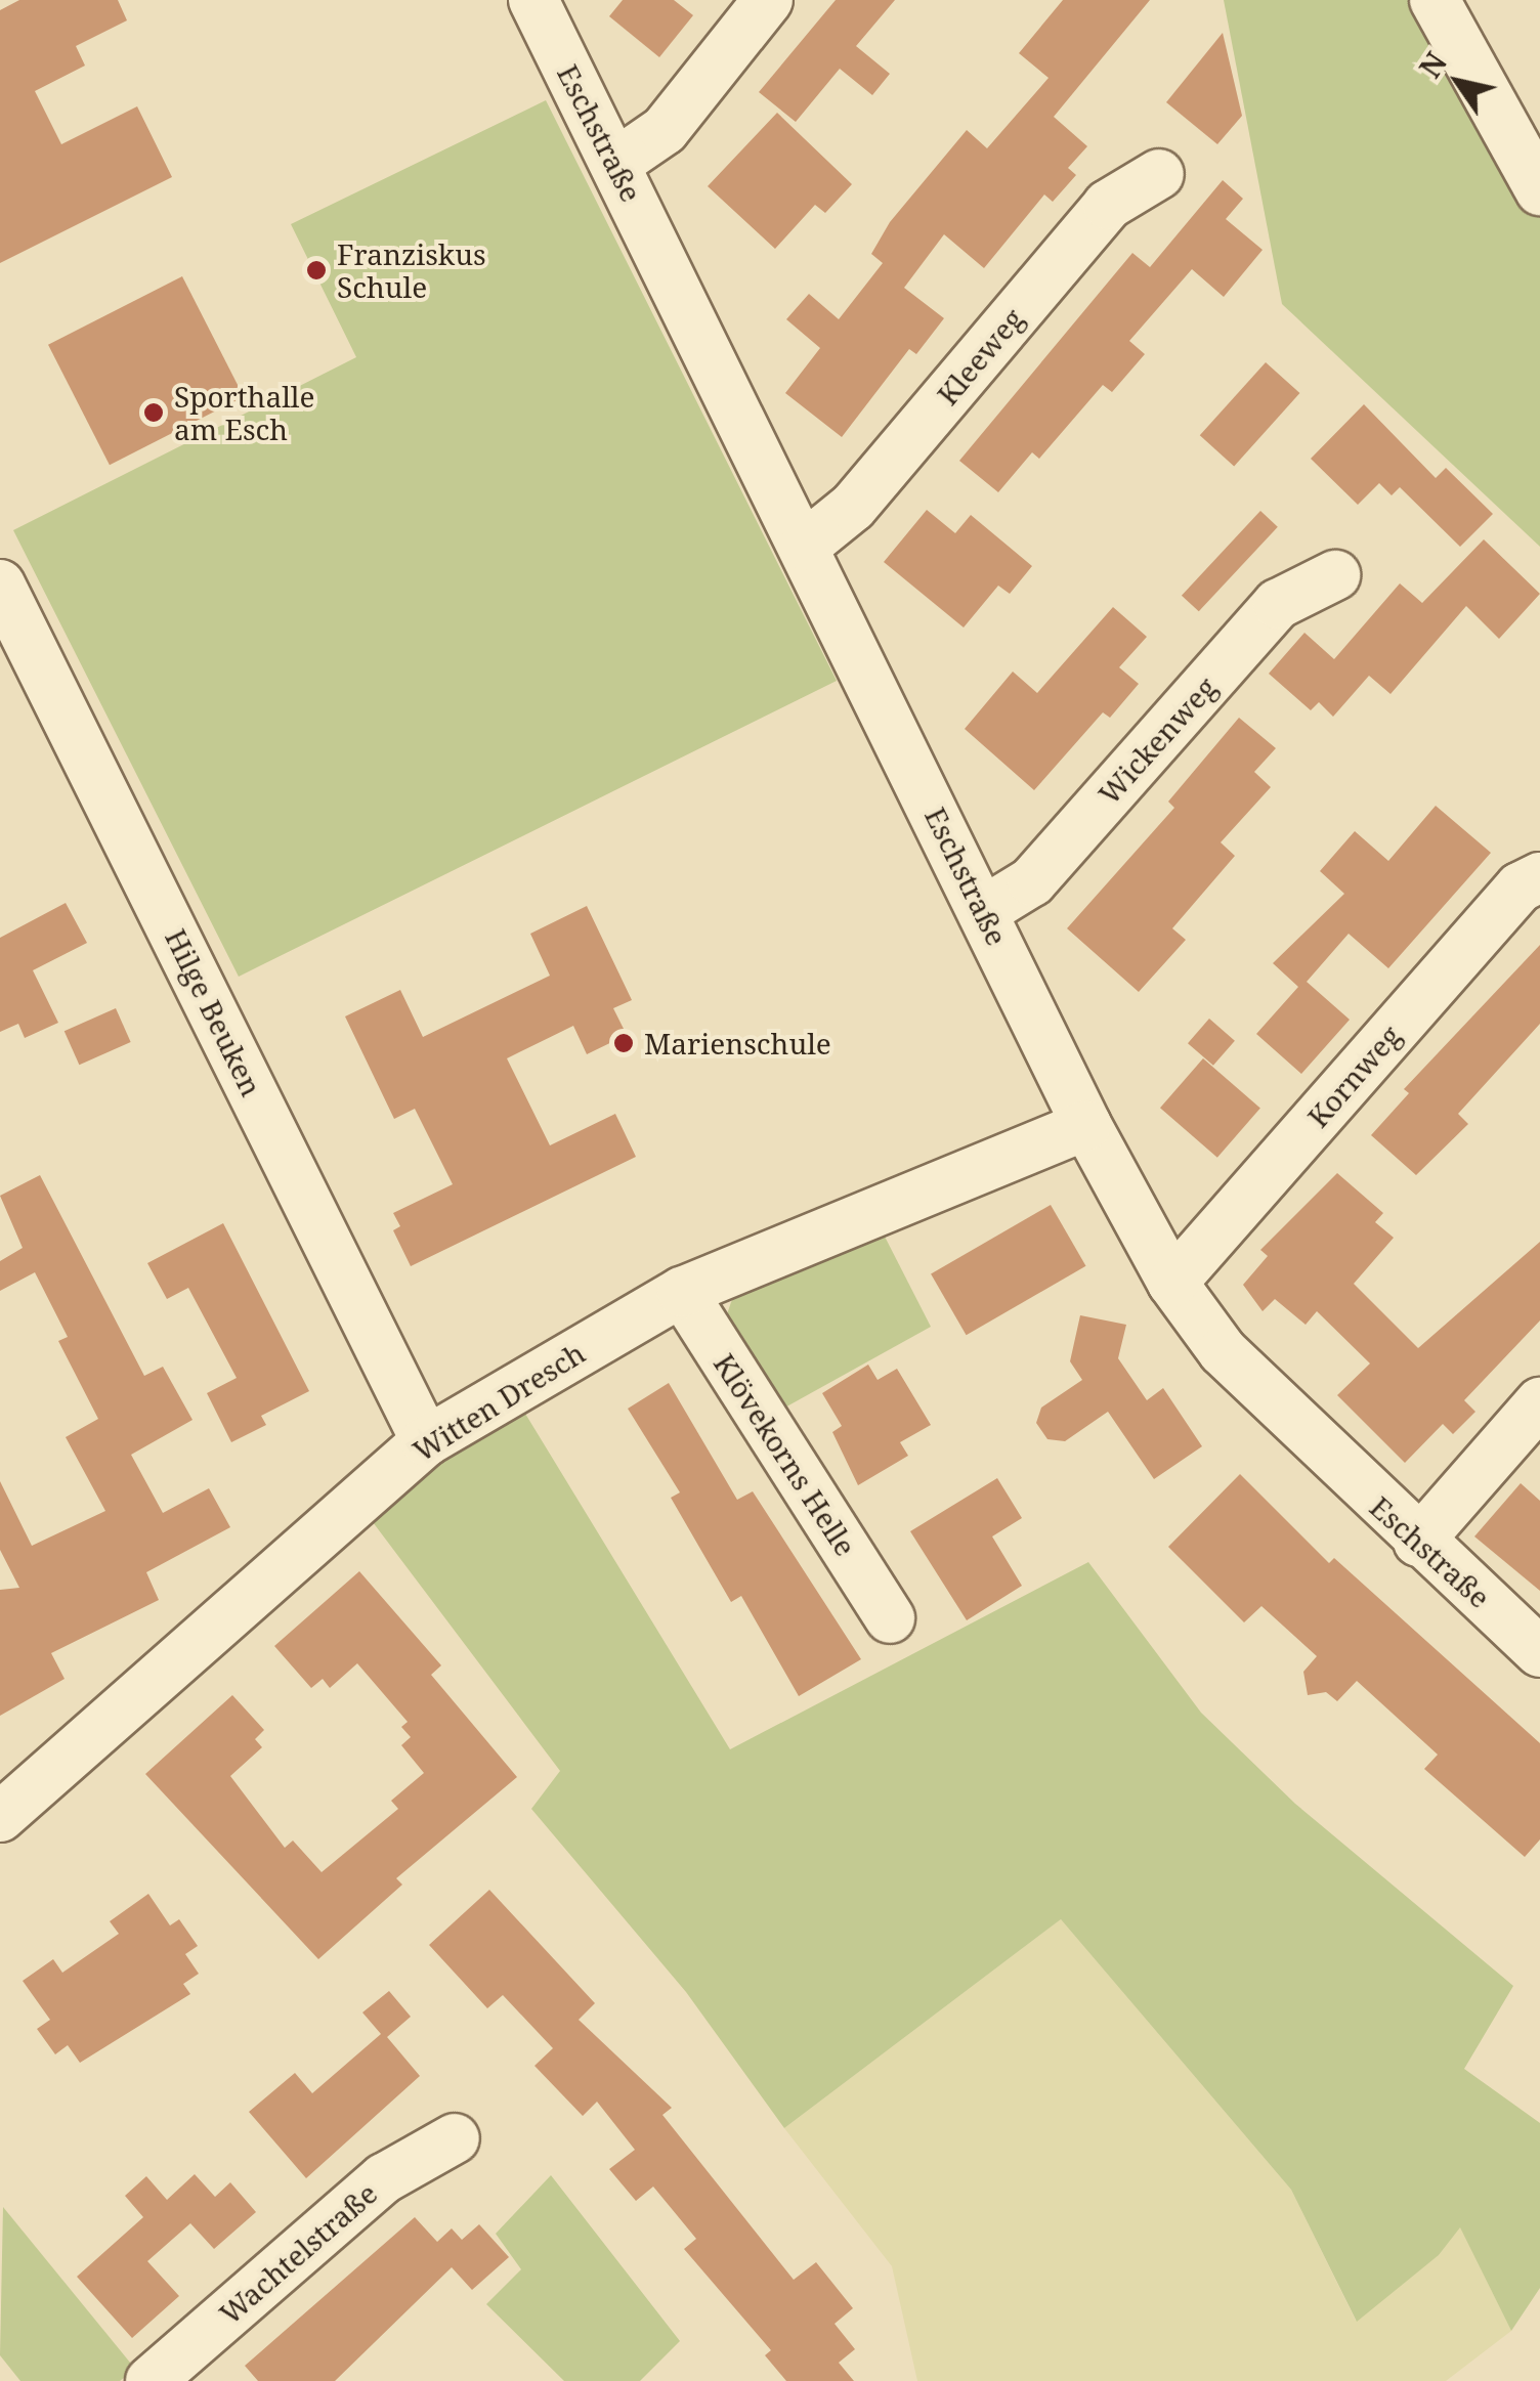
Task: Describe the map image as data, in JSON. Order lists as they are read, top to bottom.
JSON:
{
  "streets": {
    "street": [
      "Eschstraße",
      "Kleeweg",
      "Wickenweg",
      "Hilge Beuken",
      "Kornweg",
      "Witten Dresch",
      "Klövekorns Helle",
      "Wachtelstraße"
    ]
  },
  "crossings": [
    ["Eschstraße", "Kleeweg"],
    ["Eschstraße", "Wickenweg"],
    ["Eschstraße", "Kornweg"],
    ["Eschstraße", "Witten Dresch"],
    ["Hilge Beuken", "Witten Dresch"],
    ["Witten Dresch", "Klövekorns Helle"]
  ],
  "places": ["Franziskus Schule", "Sporthalle am Esch", "Marienschule"],
  "north": "top left"
}
